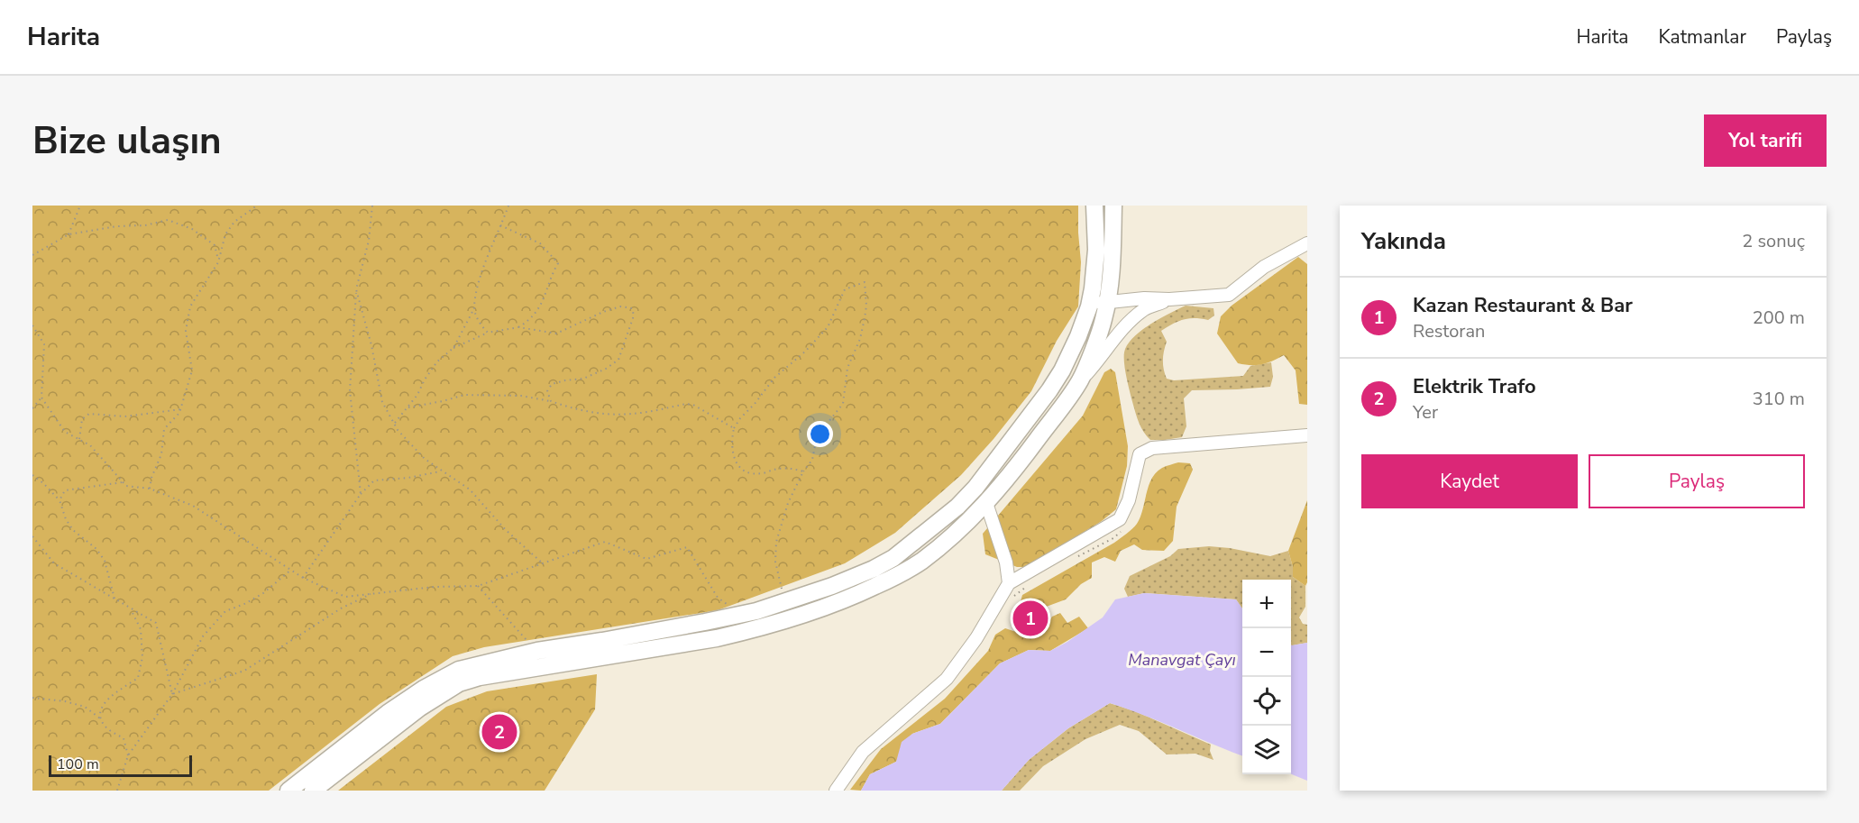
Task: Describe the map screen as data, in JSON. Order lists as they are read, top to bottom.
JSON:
{
  "water": ["Manavgat Çayı"],
  "scale_bar": "100 m",
  "page": {
    "header": "Harita",
    "nav": ["Harita", "Katmanlar", "Paylaş"],
    "buttons": [
      "Yol tarifi",
      ["Kaydet", "Paylaş"]
    ],
    "title": "Bize ulaşın",
    "heading": ["Yakında", "2 sonuç"],
    "list": [
      {
        "mark": "1",
        "name": "Kazan Restaurant & Bar",
        "note": "Restoran",
        "value": "200 m"
      },
      {
        "mark": "2",
        "name": "Elektrik Trafo",
        "note": "Yer",
        "value": "310 m"
      }
    ],
    "map_buttons": ["+", "−"],
    "pins": ["1", "2"],
    "scale": "100 m"
  }
}
